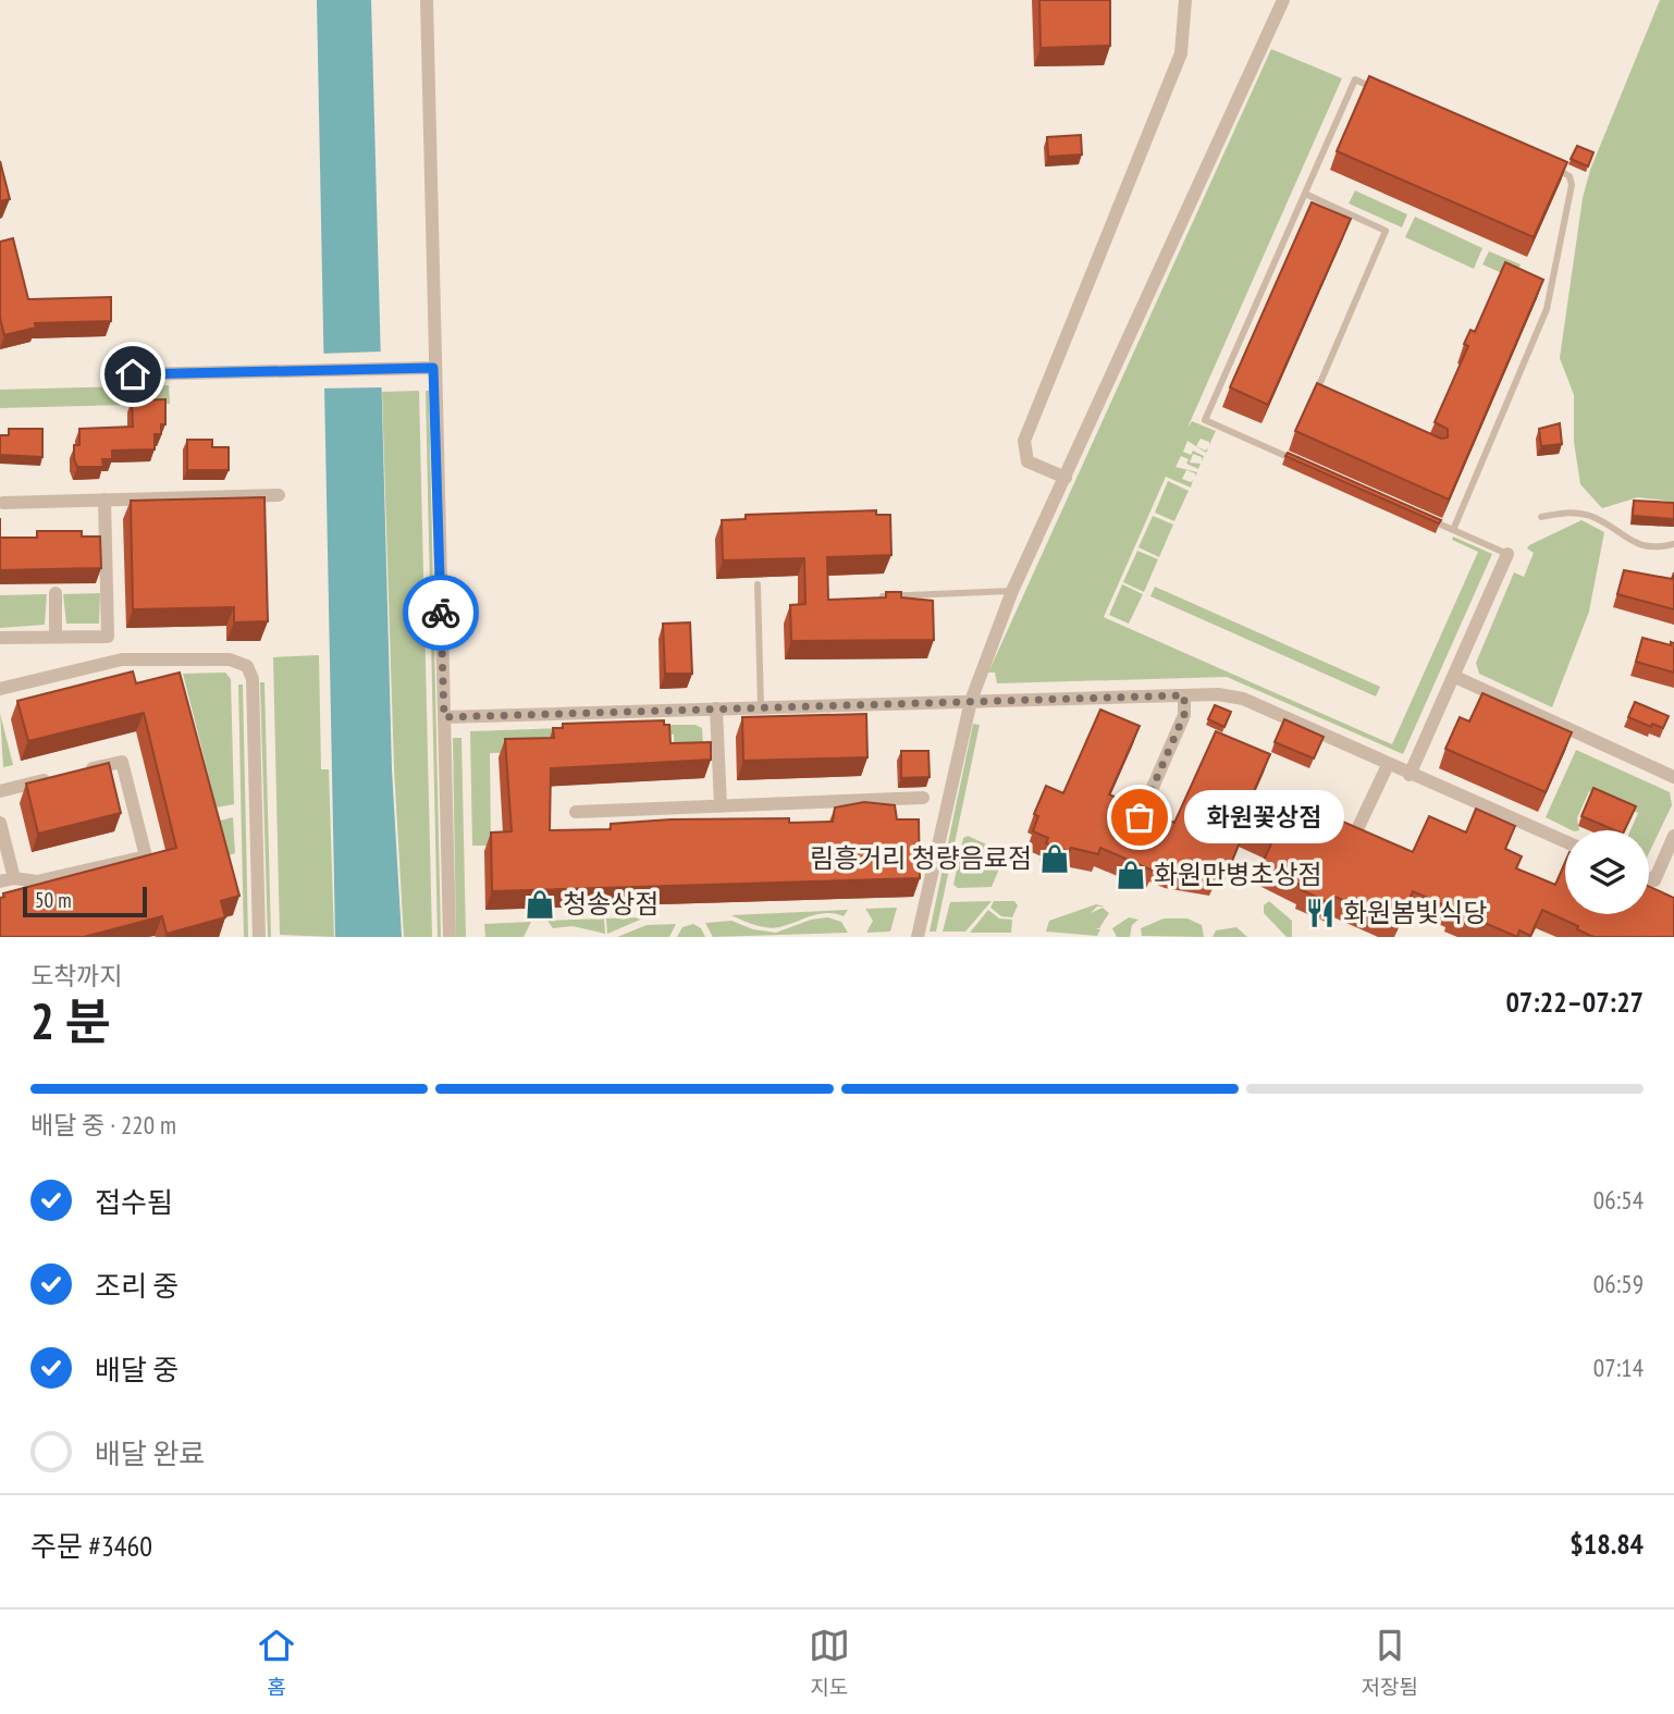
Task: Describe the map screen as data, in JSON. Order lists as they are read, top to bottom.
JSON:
{
  "places": {
    "other": ["화원꽃상점"],
    "shop": ["림흥거리 청량음료점", "화원만병초상점", "청송상점"],
    "restaurant": ["화원봄빛식당"]
  },
  "scale_bar": "50 m",
  "page": {
    "bubble": "화원꽃상점",
    "scale": "50 m",
    "heading": ["2 분", "도착까지", "07:22–07:27"],
    "panel": ["주문 #3460", "$18.84"],
    "bar": "배달 중 · 220 m",
    "list": [
      ["접수됨", "06:54"],
      ["조리 중", "06:59"],
      ["배달 중", "07:14"],
      "배달 완료"
    ],
    "tabs": ["홈", "지도", "저장됨"]
  }
}
